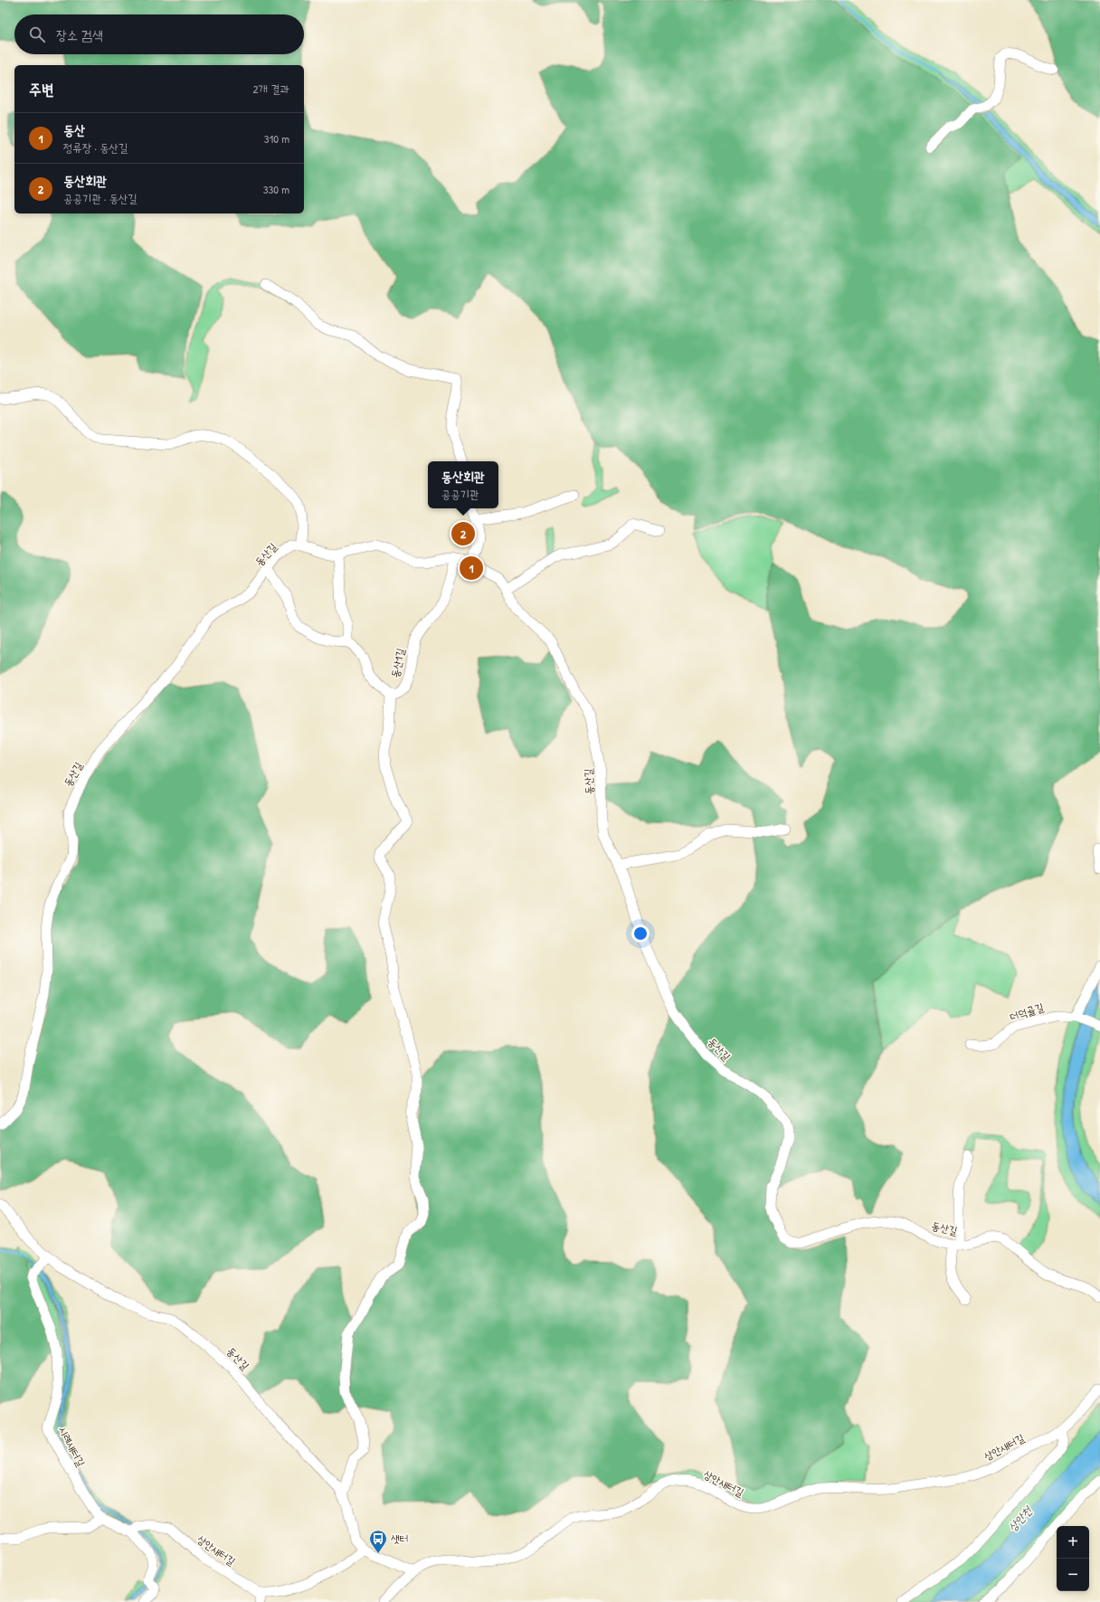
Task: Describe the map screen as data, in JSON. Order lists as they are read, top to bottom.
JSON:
{
  "streets": {
    "street": [
      "동산길",
      "동산1길",
      "더덕골길",
      "시례새터길",
      "상안새터길"
    ]
  },
  "crossings": [
    ["동산길", "동산1길"],
    ["동산길", "시례새터길"],
    ["동산길", "상안새터길"],
    ["시례새터길", "상안새터길"]
  ],
  "water": ["상안천"],
  "places": {
    "bus stop": ["샛터"]
  },
  "page": {
    "search": "장소 검색",
    "heading": ["주변", "2개 결과"],
    "list": [
      {
        "mark": "1",
        "name": "동산",
        "note": "정류장 · 동산길",
        "value": "310 m"
      },
      {
        "mark": "2",
        "name": "동산회관",
        "note": "공공기관 · 동산길",
        "value": "330 m"
      }
    ],
    "popup": ["동산회관", "공공기관"],
    "pins": ["2", "1"],
    "map_buttons": ["+", "−"]
  }
}
